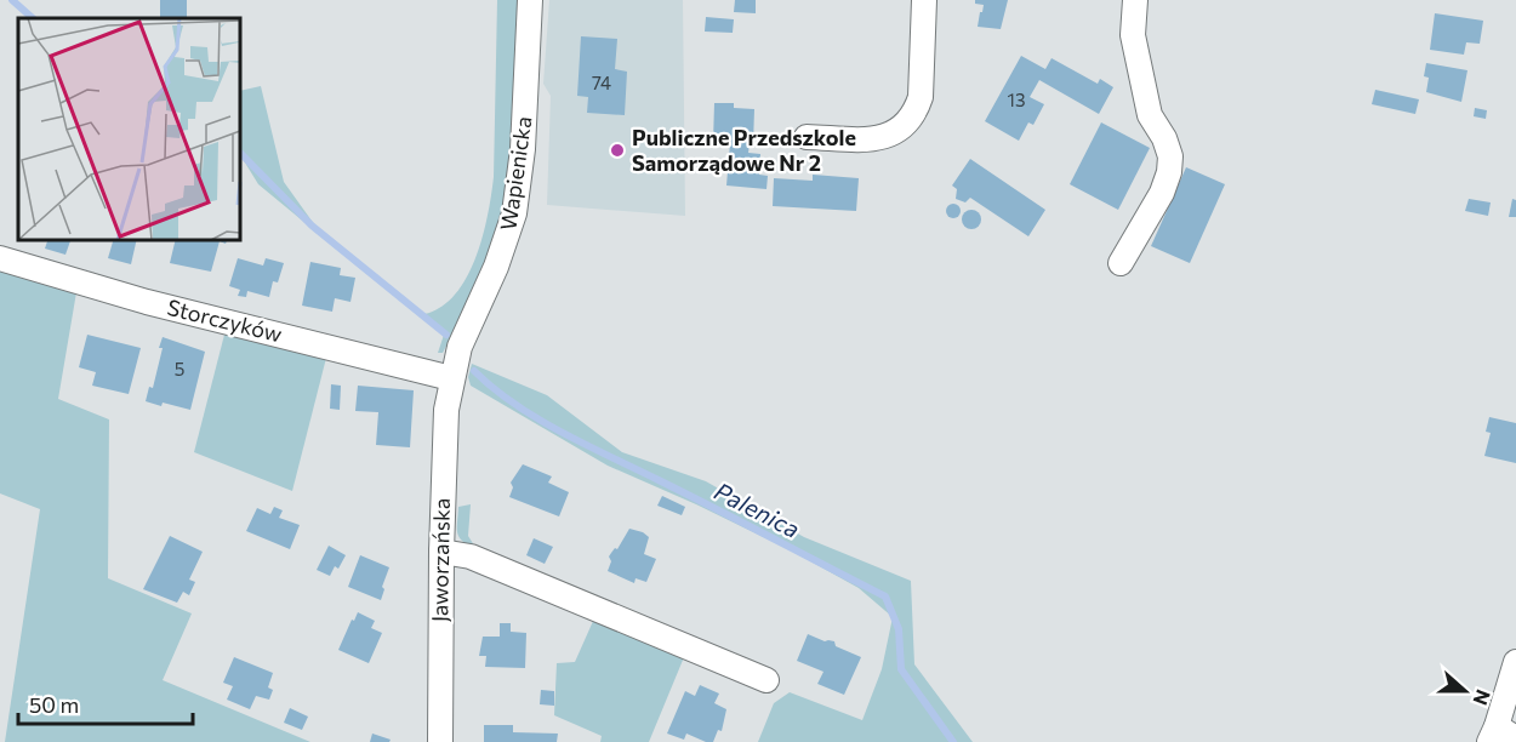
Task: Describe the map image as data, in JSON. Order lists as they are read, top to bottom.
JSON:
{
  "streets": {
    "street": ["Wapienicka", "Storczyków", "Jaworzańska"]
  },
  "crossings": [
    ["Wapienicka", "Storczyków"],
    ["Wapienicka", "Jaworzańska"],
    ["Storczyków", "Jaworzańska"]
  ],
  "water": ["Palenica"],
  "places": ["Publiczne Przedszkole Samorządowe Nr 2"],
  "house_numbers": ["74", "13", "5"],
  "scale_bar": "50 m",
  "north": "right"
}
